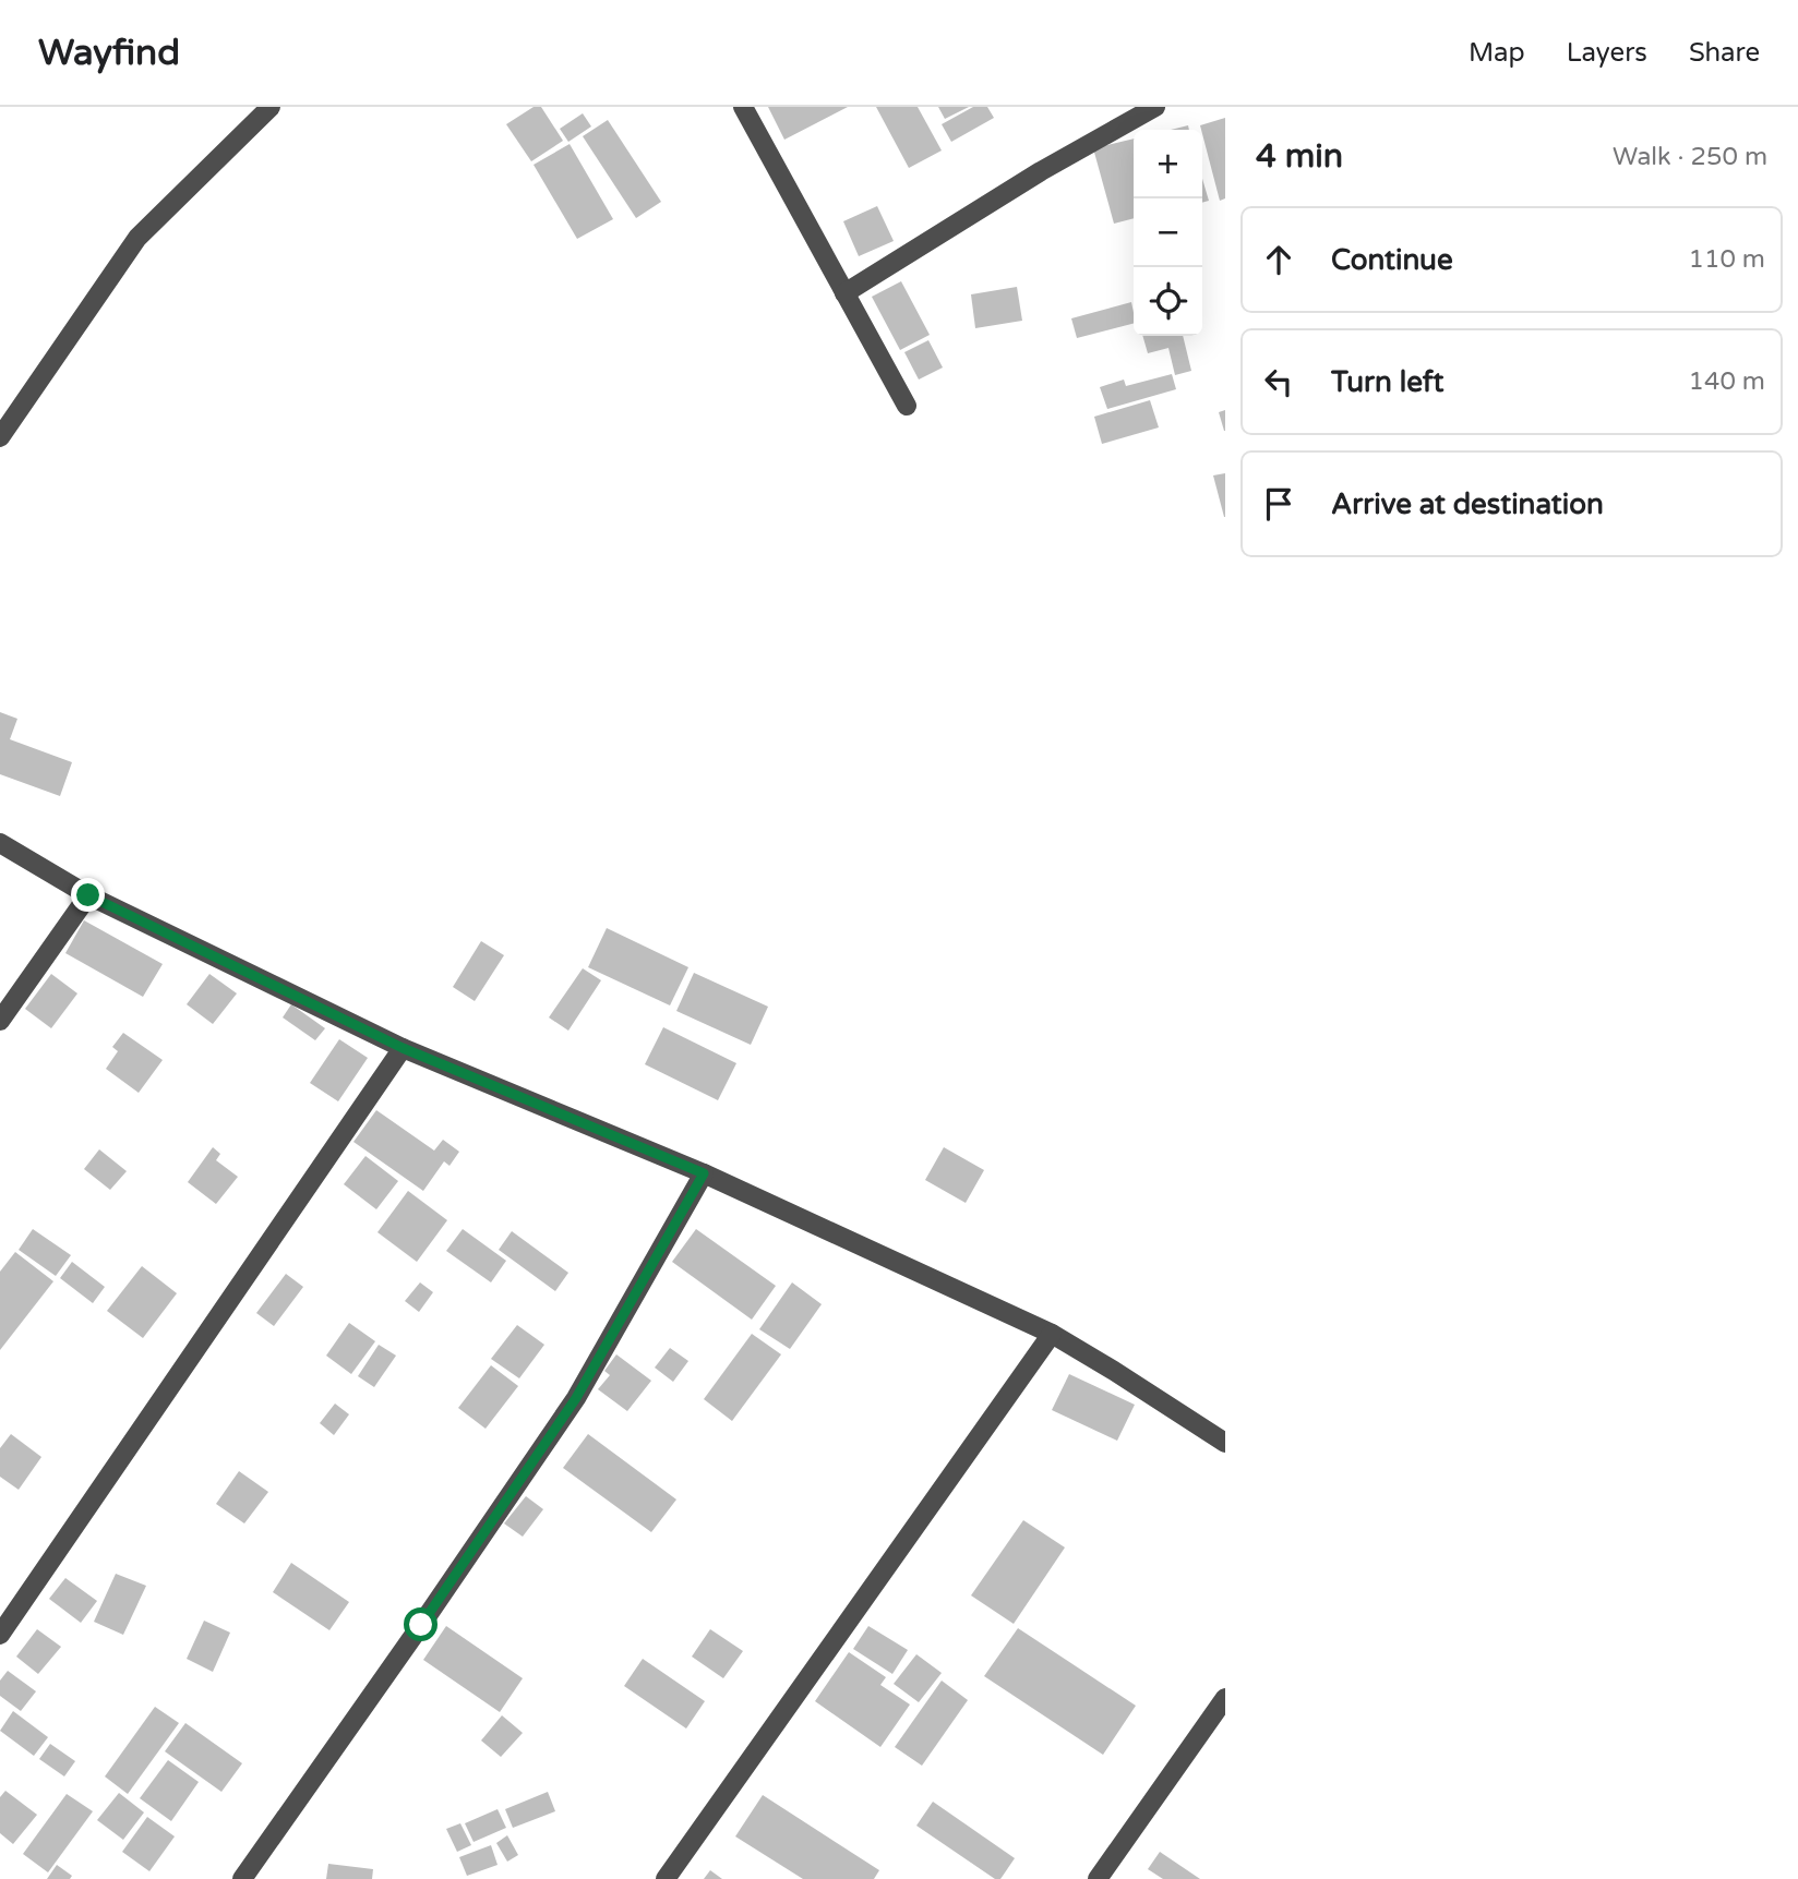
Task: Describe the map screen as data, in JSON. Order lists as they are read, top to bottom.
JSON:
{
  "page": {
    "header": "Wayfind",
    "nav": ["Map", "Layers", "Share"],
    "heading": ["4 min", "Walk · 250 m"],
    "map_buttons": ["+", "−"],
    "list": [
      ["Continue", "110 m"],
      ["Turn left", "140 m"],
      "Arrive at destination"
    ]
  }
}
